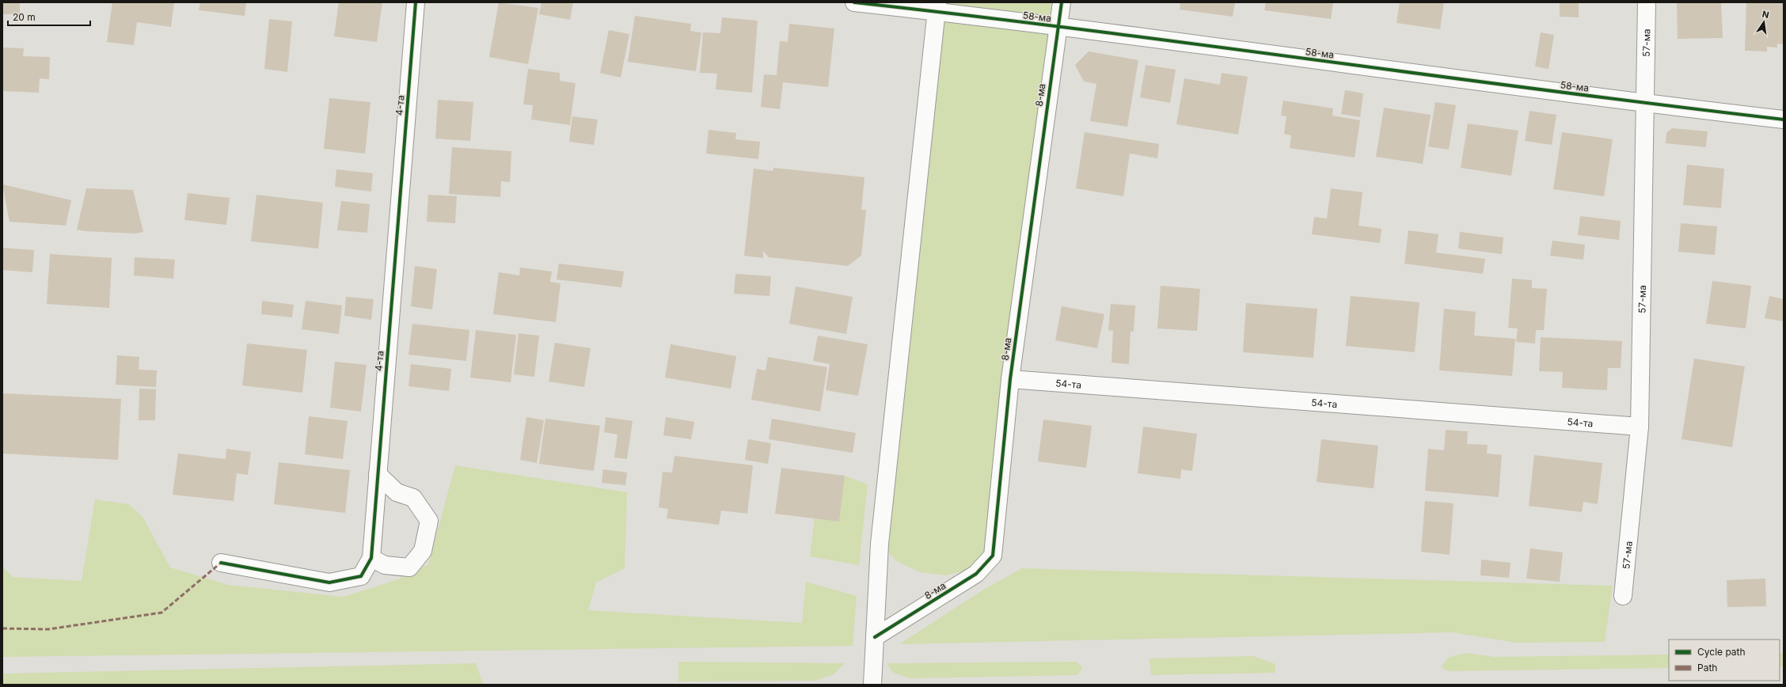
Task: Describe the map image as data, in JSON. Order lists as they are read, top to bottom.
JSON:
{
  "streets": {
    "street": [
      "58-ма",
      "57-ма",
      "8-ма",
      "4-та",
      "54-та"
    ]
  },
  "crossings": [
    ["58-ма", "57-ма"],
    ["58-ма", "8-ма"],
    ["57-ма", "54-та"],
    ["8-ма", "54-та"]
  ],
  "legend": ["Cycle path", "Path"],
  "scale_bar": "20 m",
  "north": "top"
}
